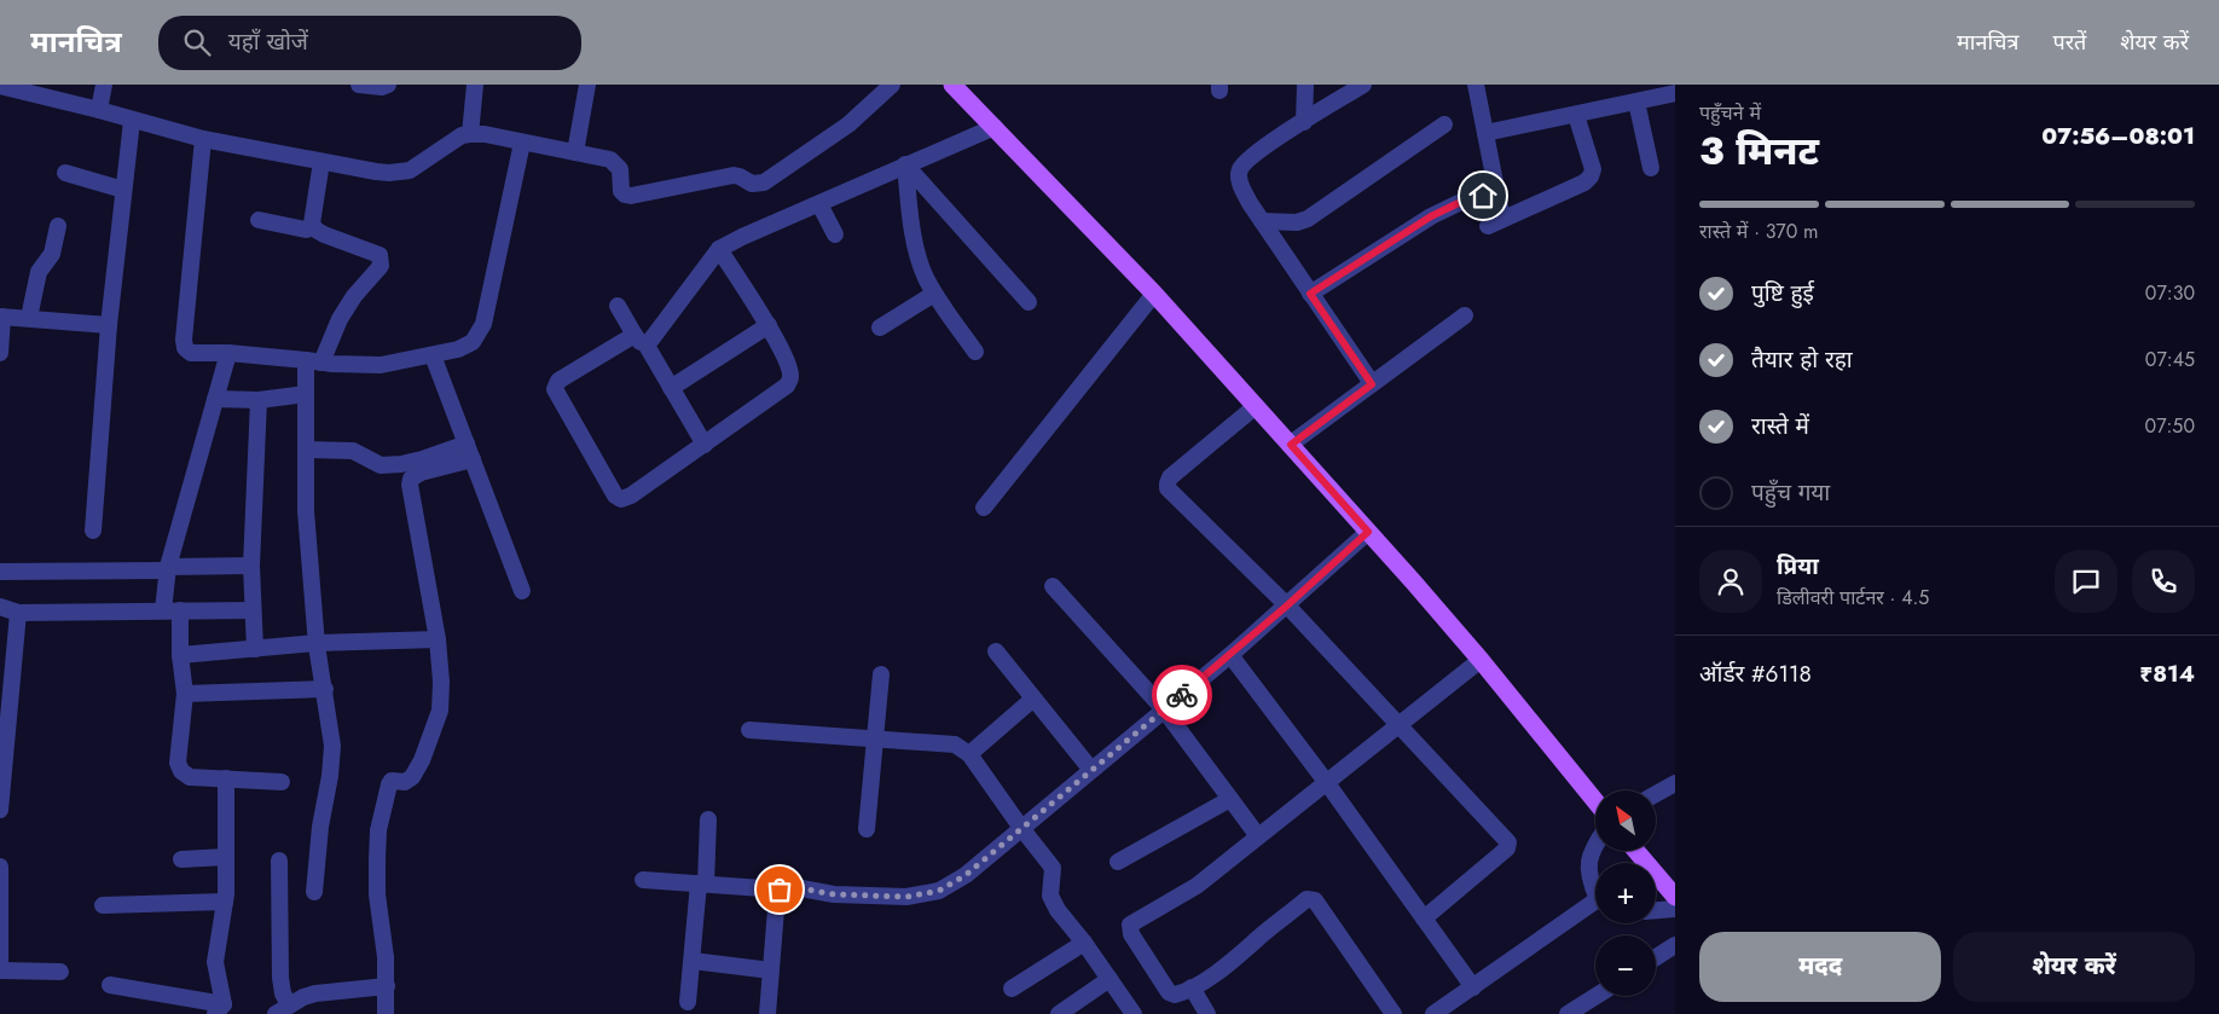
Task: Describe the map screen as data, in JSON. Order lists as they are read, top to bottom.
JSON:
{
  "north": "top left",
  "page": {
    "header": "मानचित्र",
    "search": "यहाँ खोजें",
    "nav": ["मानचित्र", "परतें", "शेयर करें"],
    "heading": ["3 मिनट", "पहुँचने में", "07:56–08:01"],
    "panel": [
      "प्रिया",
      "डिलीवरी पार्टनर · 4.5",
      "ऑर्डर #6118",
      "₹814"
    ],
    "bar": "रास्ते में · 370 m",
    "list": [
      ["पुष्टि हुई", "07:30"],
      ["तैयार हो रहा", "07:45"],
      ["रास्ते में", "07:50"],
      "पहुँच गया"
    ],
    "map_buttons": ["+", "−"],
    "buttons": ["मदद", "शेयर करें"]
  }
}
